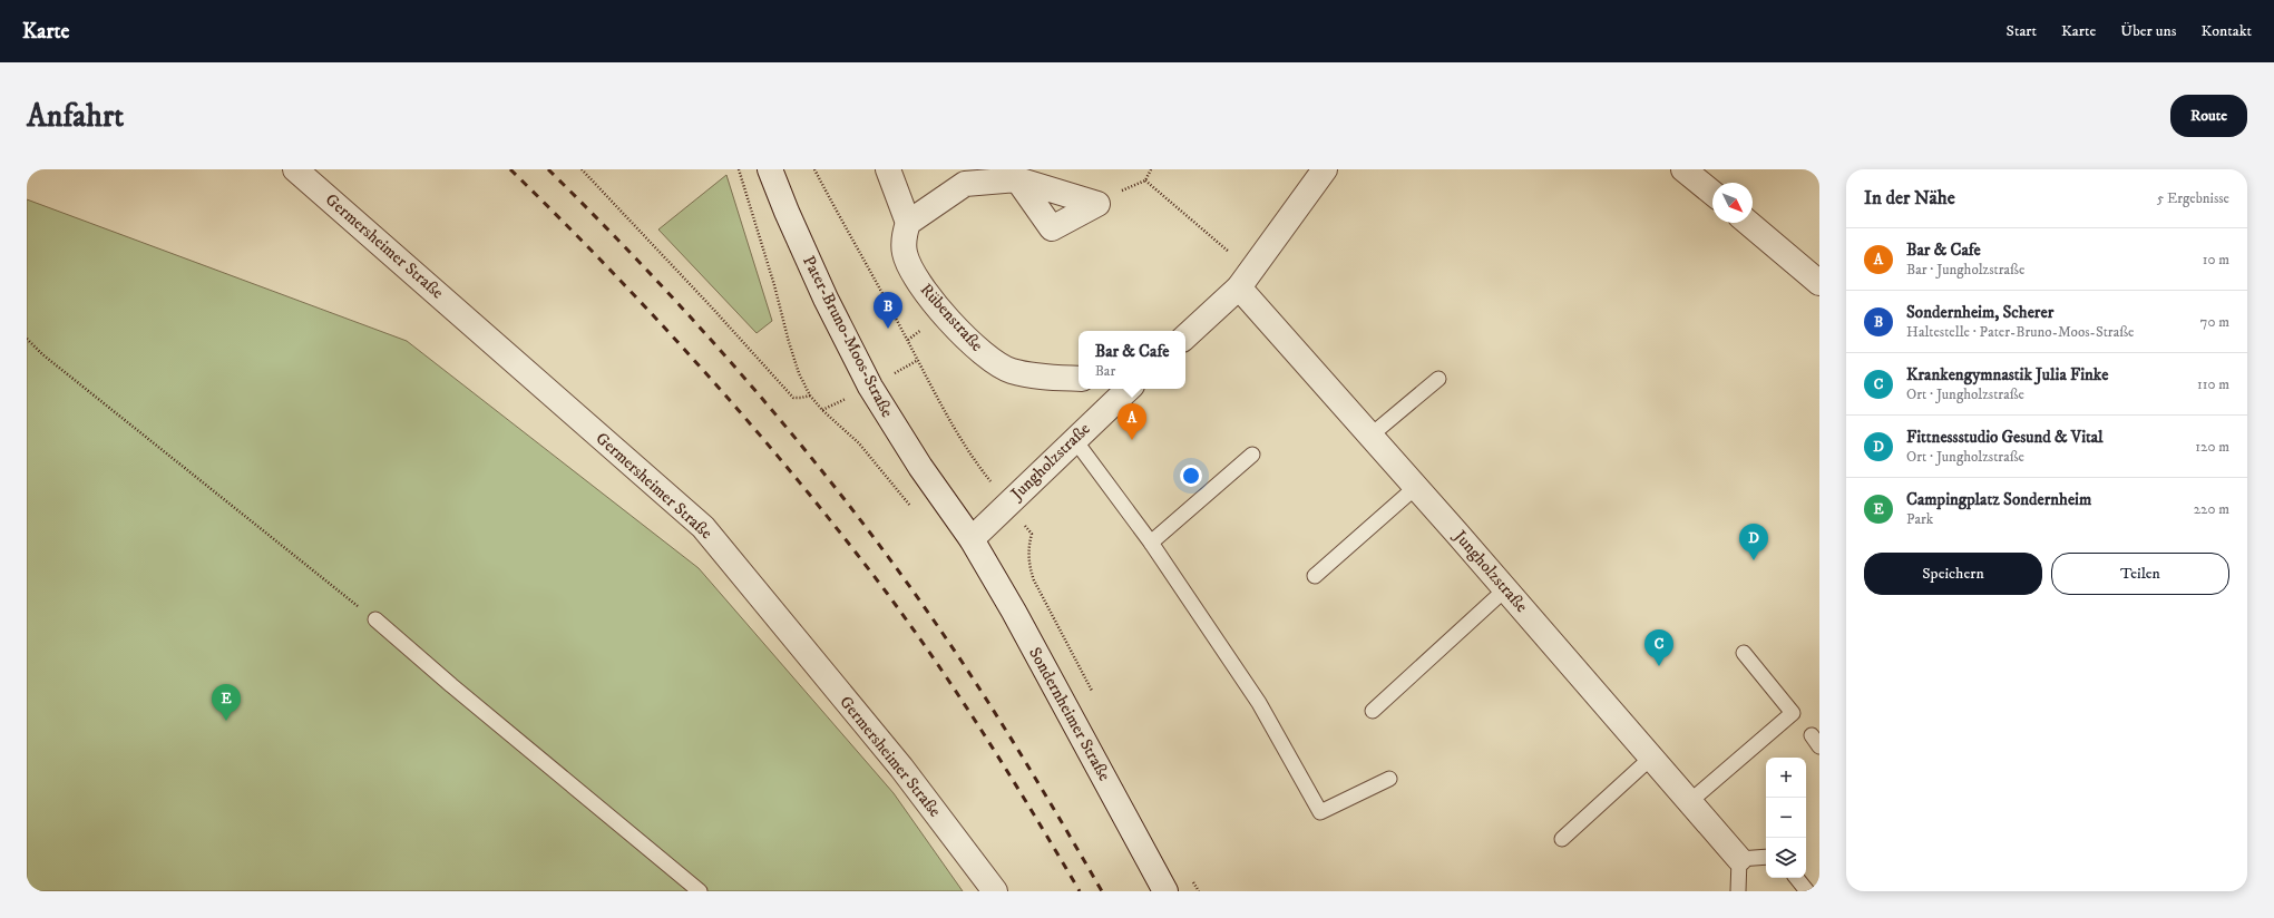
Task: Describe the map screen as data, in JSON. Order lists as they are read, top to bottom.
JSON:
{
  "streets": {
    "street": [
      "Germersheimer Straße",
      "Rübenstraße",
      "Pater-Bruno-Moos-Straße",
      "Jungholzstraße",
      "Sondernheimer Straße"
    ]
  },
  "crossings": [
    ["Pater-Bruno-Moos-Straße", "Jungholzstraße"],
    ["Pater-Bruno-Moos-Straße", "Sondernheimer Straße"],
    ["Jungholzstraße", "Sondernheimer Straße"]
  ],
  "north": "bottom right",
  "page": {
    "header": "Karte",
    "nav": [
      "Start",
      "Karte",
      "Über uns",
      "Kontakt"
    ],
    "buttons": [
      "Route",
      ["Speichern", "Teilen"]
    ],
    "title": "Anfahrt",
    "heading": ["In der Nähe", "5 Ergebnisse"],
    "list": [
      {
        "mark": "A",
        "name": "Bar & Cafe",
        "note": "Bar · Jungholzstraße",
        "value": "10 m"
      },
      {
        "mark": "B",
        "name": "Sondernheim, Scherer",
        "note": "Haltestelle · Pater-Bruno-Moos-Straße",
        "value": "70 m"
      },
      {
        "mark": "C",
        "name": "Krankengymnastik Julia Finke",
        "note": "Ort · Jungholzstraße",
        "value": "110 m"
      },
      {
        "mark": "D",
        "name": "Fittnessstudio Gesund & Vital",
        "note": "Ort · Jungholzstraße",
        "value": "120 m"
      },
      {
        "mark": "E",
        "name": "Campingplatz Sondernheim",
        "note": "Park",
        "value": "220 m"
      }
    ],
    "pins": [
      "B",
      "A",
      "D",
      "C",
      "E"
    ],
    "popup": ["Bar & Cafe", "Bar"],
    "map_buttons": ["+", "−"]
  }
}
